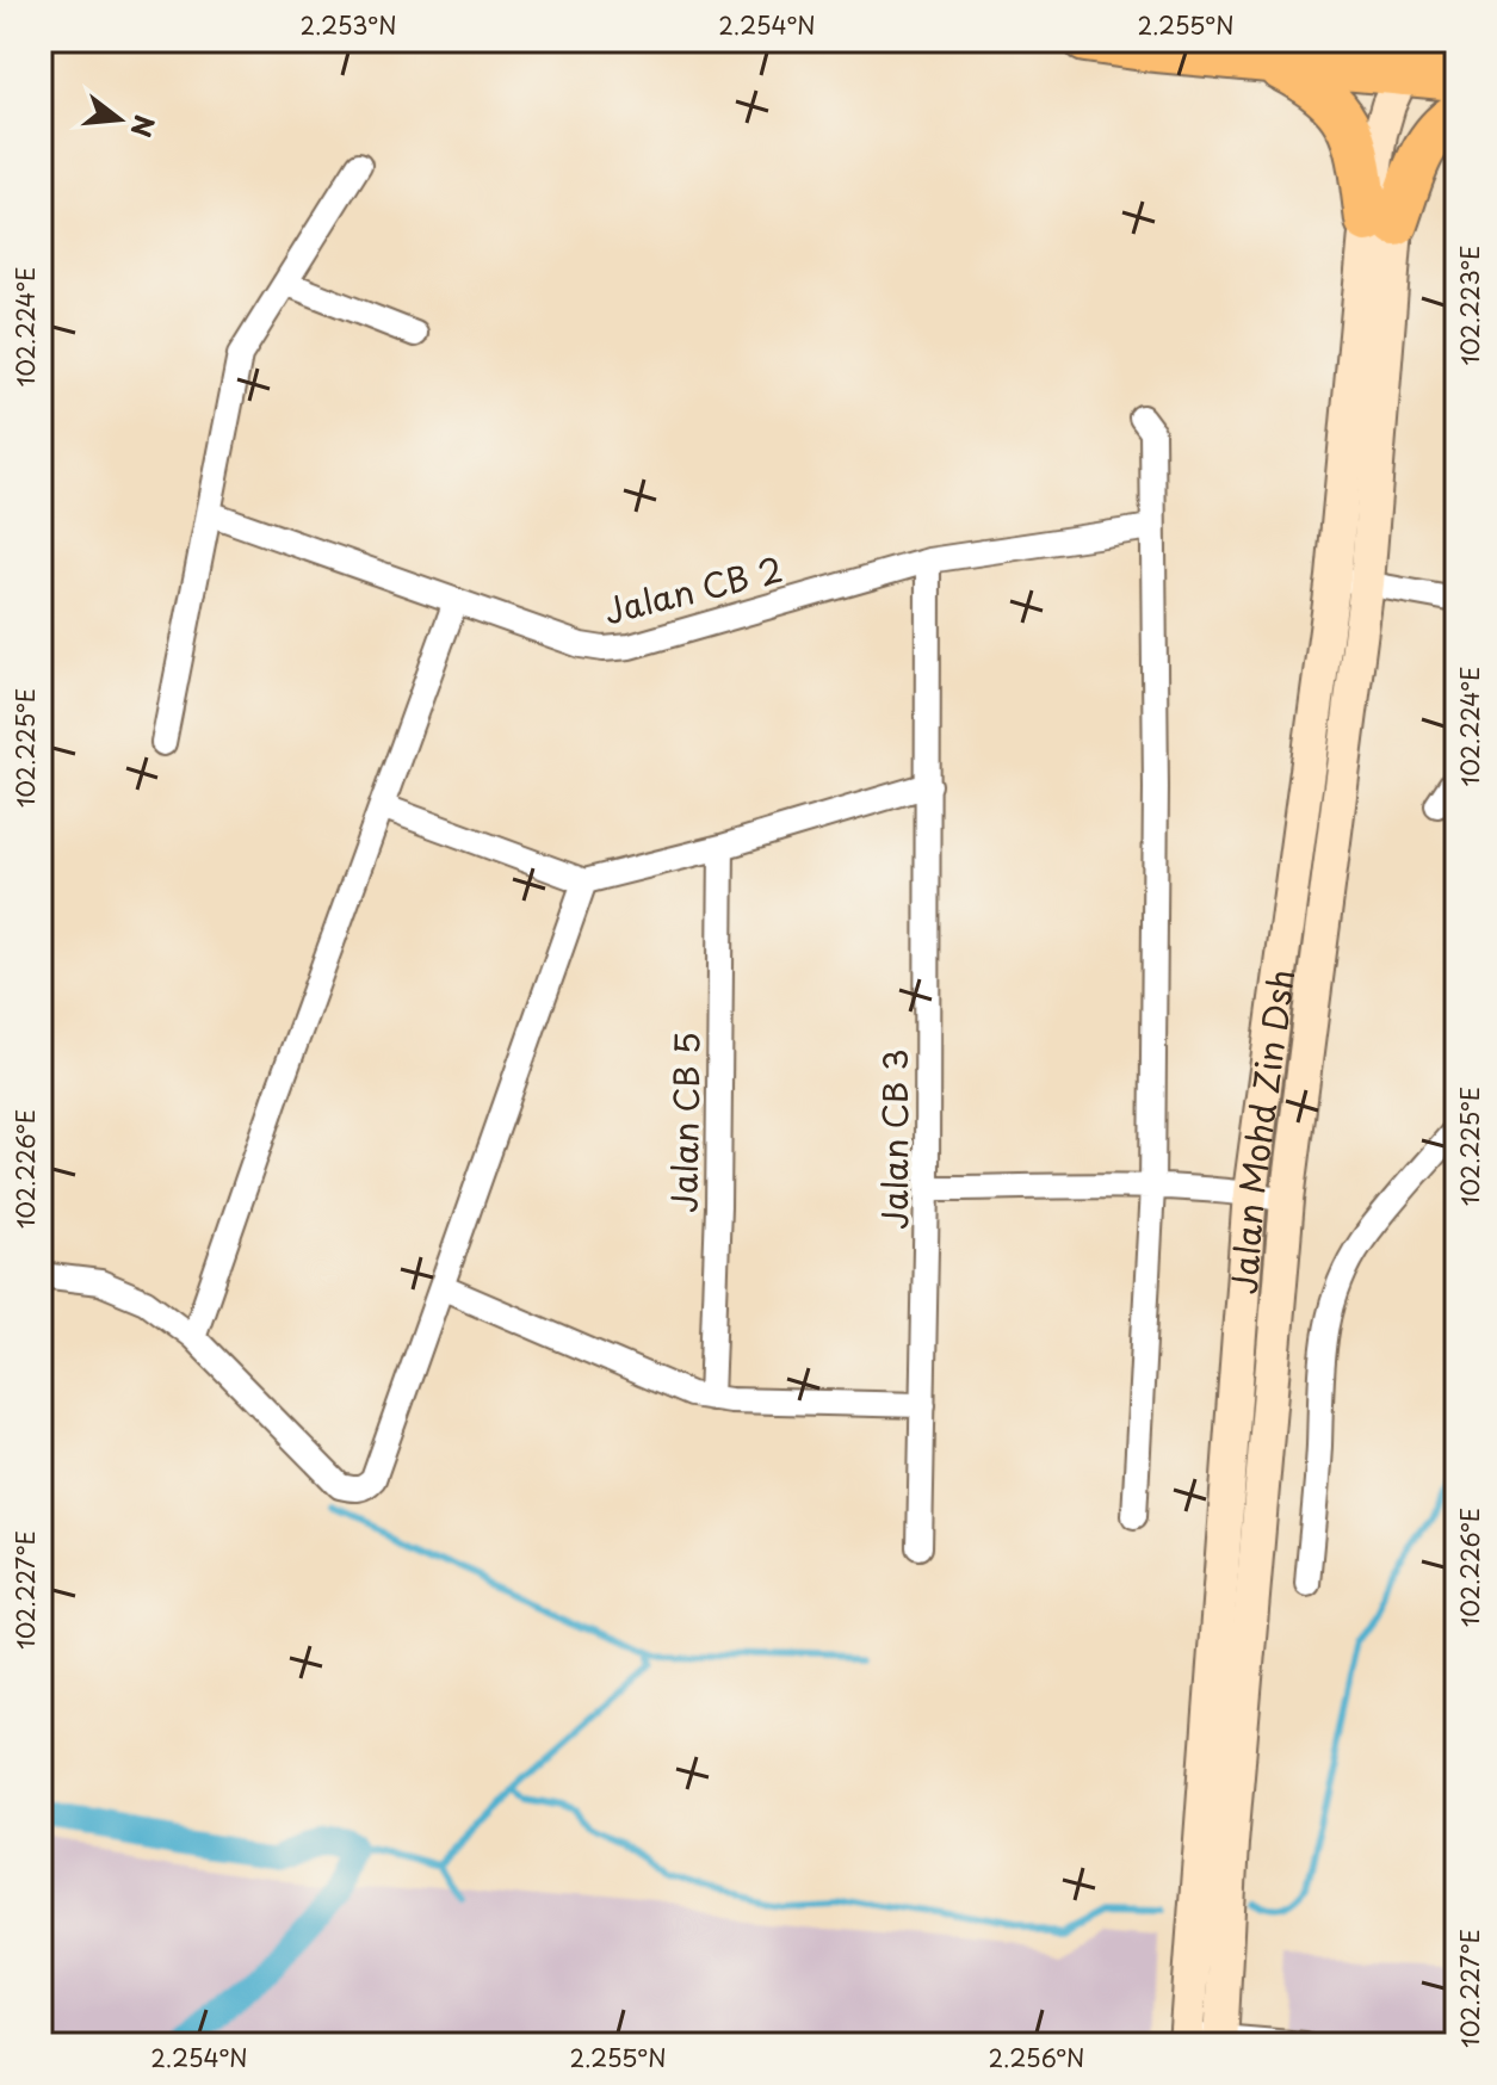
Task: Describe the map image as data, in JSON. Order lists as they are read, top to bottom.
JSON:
{
  "streets": {
    "main road": ["Jalan Mohd Zin Dsh"],
    "street": ["Jalan CB 2", "Jalan CB 5", "Jalan CB 3"]
  },
  "crossings": [
    ["Jalan CB 2", "Jalan CB 3"]
  ],
  "north": "right",
  "coordinates": [
    "2.253°N",
    "2.254°N",
    "2.255°N",
    "102.223°E",
    "102.224°E",
    "102.225°E",
    "102.226°E",
    "102.227°E",
    "2.256°N"
  ]
}
